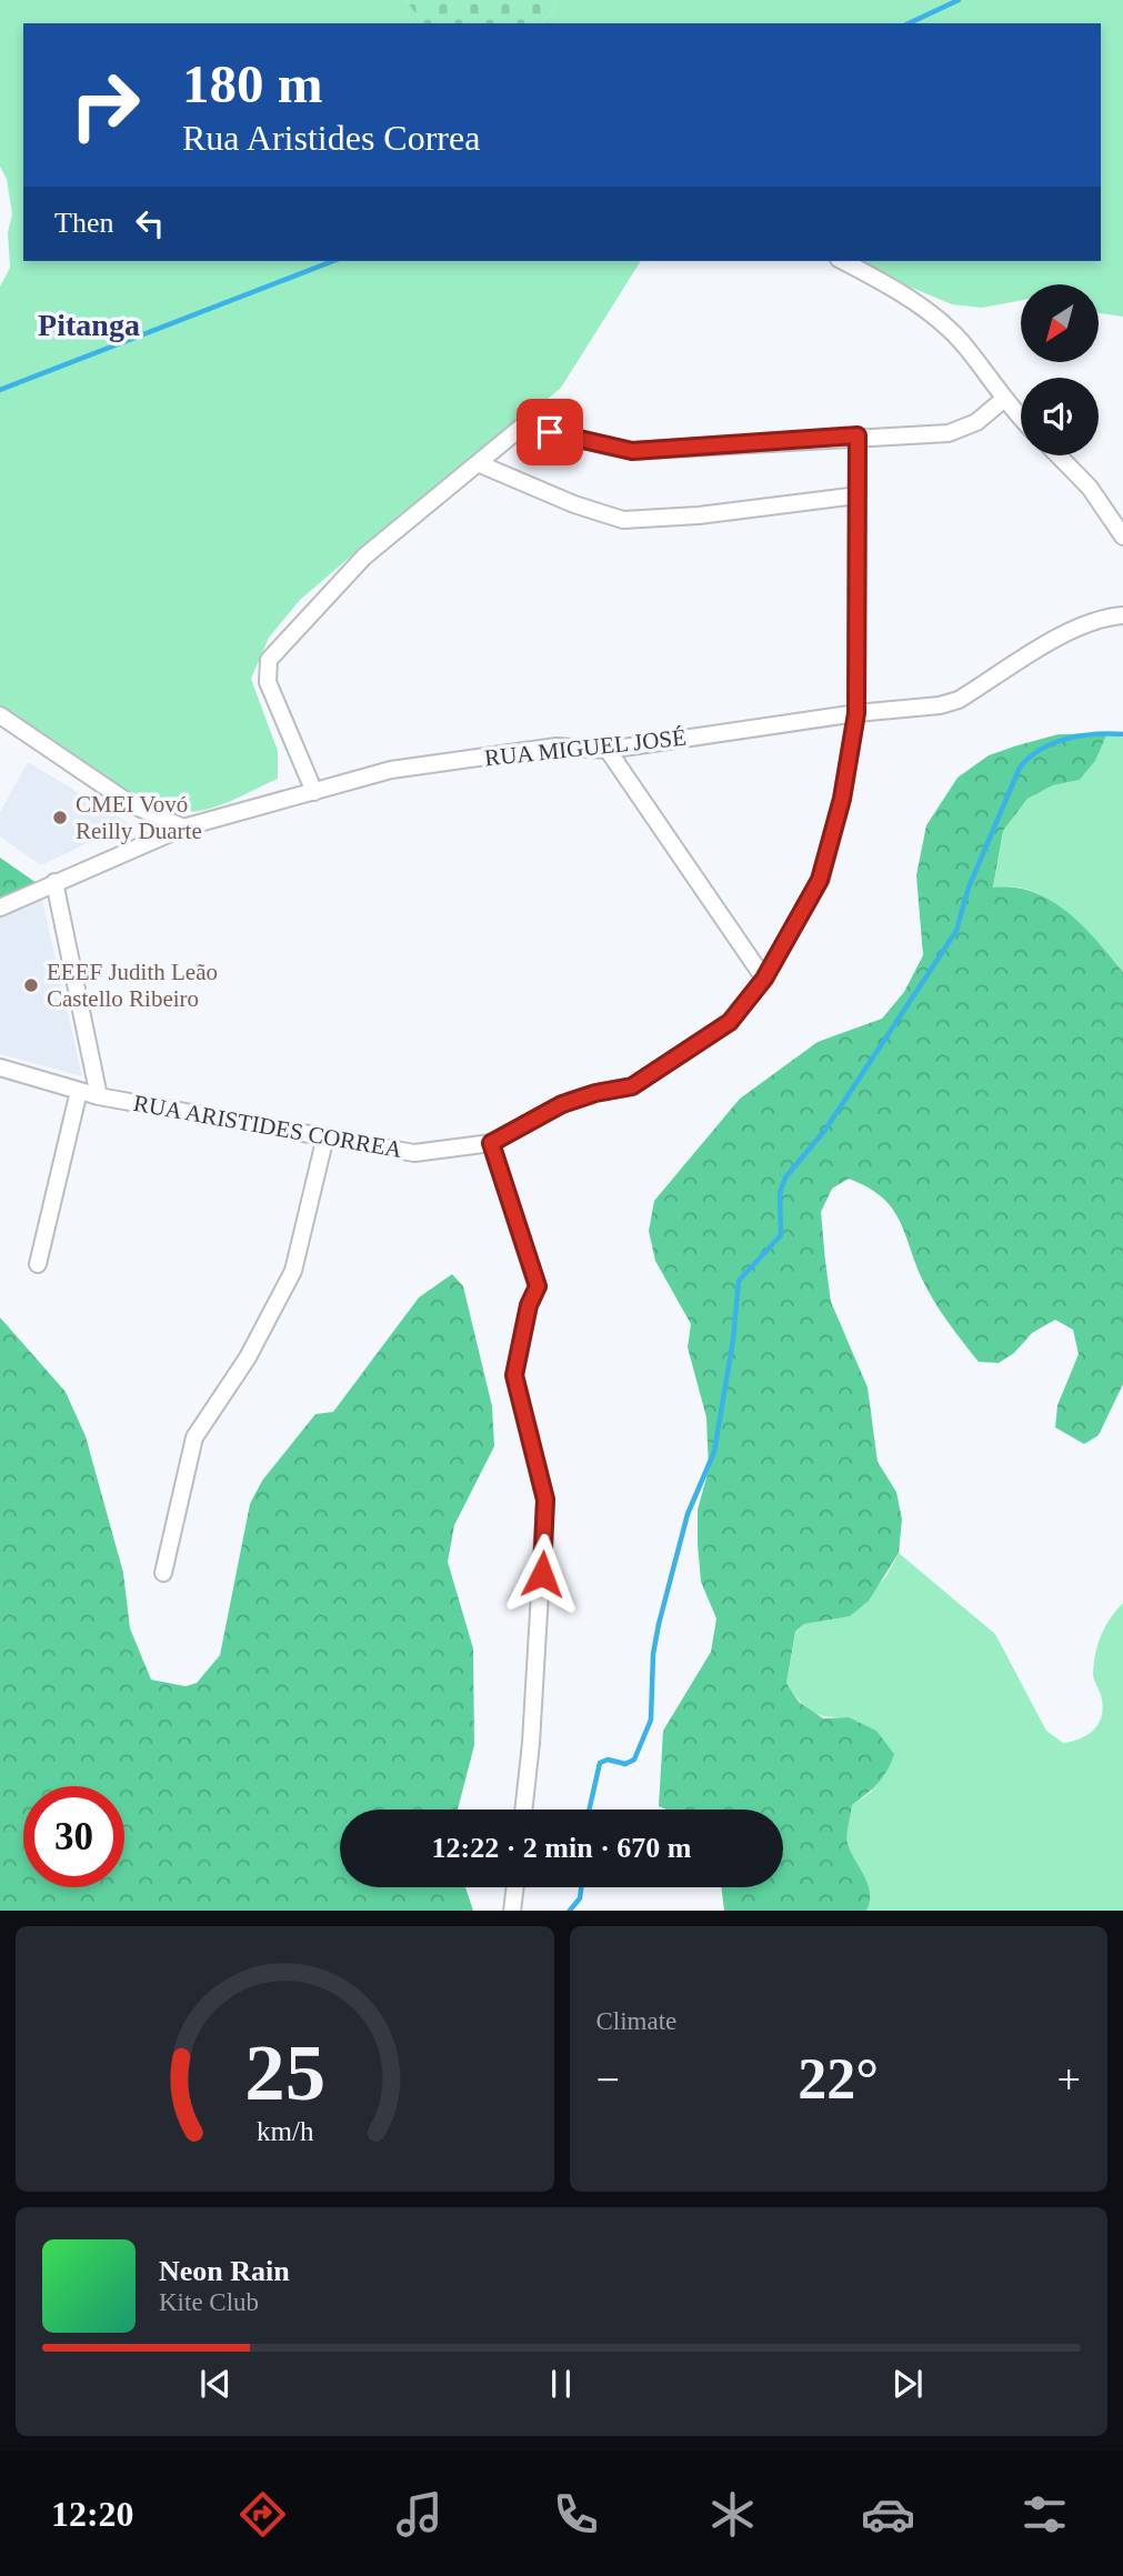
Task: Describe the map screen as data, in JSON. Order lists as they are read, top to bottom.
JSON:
{
  "streets": {
    "street": ["RUA MIGUEL JOSÉ", "RUA ARISTIDES CORREA"]
  },
  "crossings": [
    ["RUA MIGUEL JOSÉ", "RUA ARISTIDES CORREA"]
  ],
  "districts": ["Pitanga"],
  "places": ["CMEI Vovó Reilly Duarte", "EEEF Judith Leão Castello Ribeiro"],
  "north": "bottom left",
  "page": {
    "turn": ["180 m", "Rua Aristides Correa"],
    "then": "Then",
    "limit": "30",
    "trip": "12:22 · 2 min · 670 m",
    "tile": "Climate",
    "heat": ["−", "22°", "+"],
    "song": ["Neon Rain", "Kite Club"],
    "tabs": "12:20",
    "gauge": ["25", "km/h"]
  }
}
